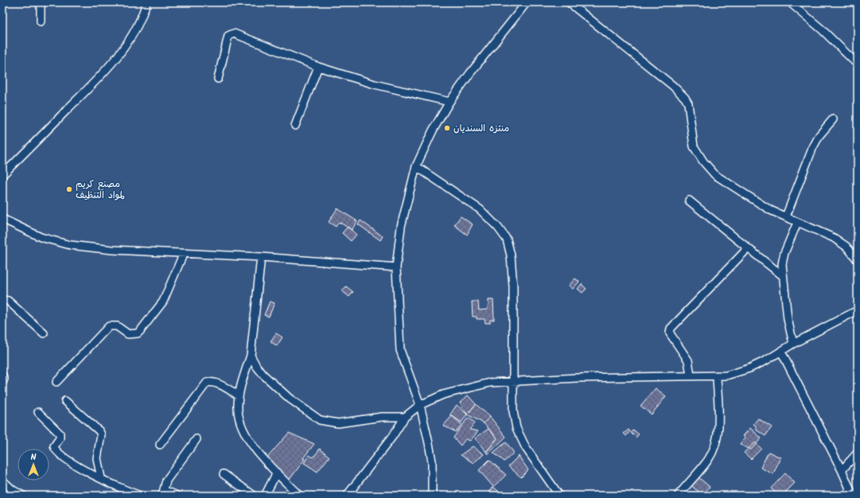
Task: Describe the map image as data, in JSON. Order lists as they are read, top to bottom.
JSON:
{
  "places": ["منتزه السنديان", "مصنع كريم لمواد التنظيف"],
  "north": "top"
}
